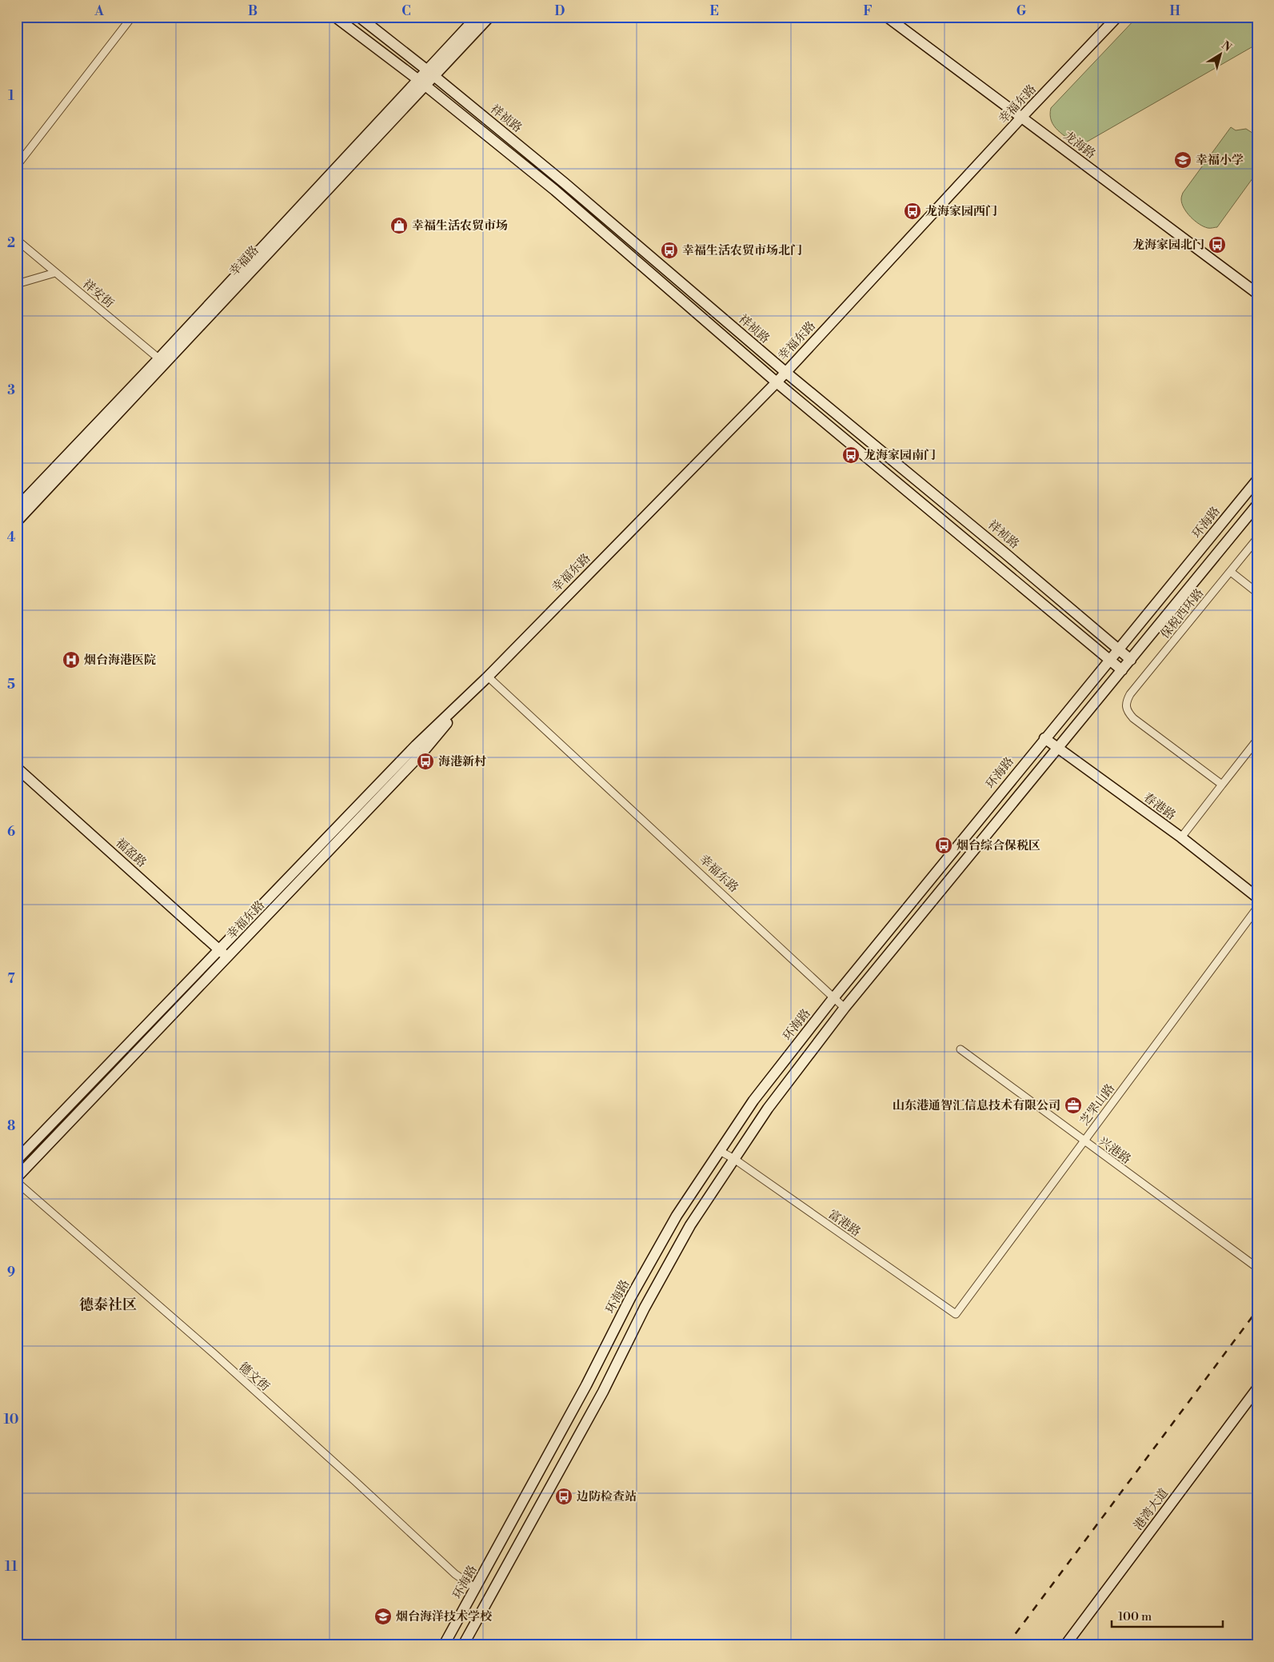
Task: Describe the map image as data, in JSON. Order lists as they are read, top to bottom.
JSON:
{
  "streets": {
    "street": [
      "幸福东路",
      "祥祯路",
      "龙海路",
      "幸福路",
      "祥安街",
      "环海路",
      "保税西环路",
      "春港路",
      "福盈路",
      "芝罘山路",
      "兴港路",
      "富港路",
      "德文街",
      "港湾大道"
    ]
  },
  "crossings": [
    ["幸福东路", "祥祯路"],
    ["幸福东路", "龙海路"],
    ["幸福东路", "环海路"],
    ["幸福东路", "福盈路"],
    ["祥祯路", "幸福路"],
    ["祥祯路", "环海路"],
    ["幸福路", "祥安街"],
    ["环海路", "春港路"],
    ["环海路", "富港路"],
    ["环海路", "德文街"],
    ["芝罘山路", "兴港路"],
    ["芝罘山路", "富港路"]
  ],
  "districts": ["德泰社区"],
  "places": {
    "school or university": ["幸福小学", "烟台海洋技术学校"],
    "bus stop": [
      "龙海家园西门",
      "龙海家园北门",
      "幸福生活农贸市场北门",
      "龙海家园南门",
      "海港新村",
      "烟台综合保税区",
      "边防检查站"
    ],
    "shop": ["幸福生活农贸市场"],
    "hospital": ["烟台海港医院"],
    "office": ["山东港通智汇信息技术有限公司"]
  },
  "scale_bar": "100 m",
  "north": "top right",
  "grid": {
    "columns": [
      "A",
      "B",
      "C",
      "D",
      "E",
      "F",
      "G",
      "H"
    ],
    "rows": [
      "1",
      "2",
      "3",
      "4",
      "5",
      "6",
      "7",
      "8",
      "9",
      "10",
      "11"
    ]
  }
}
